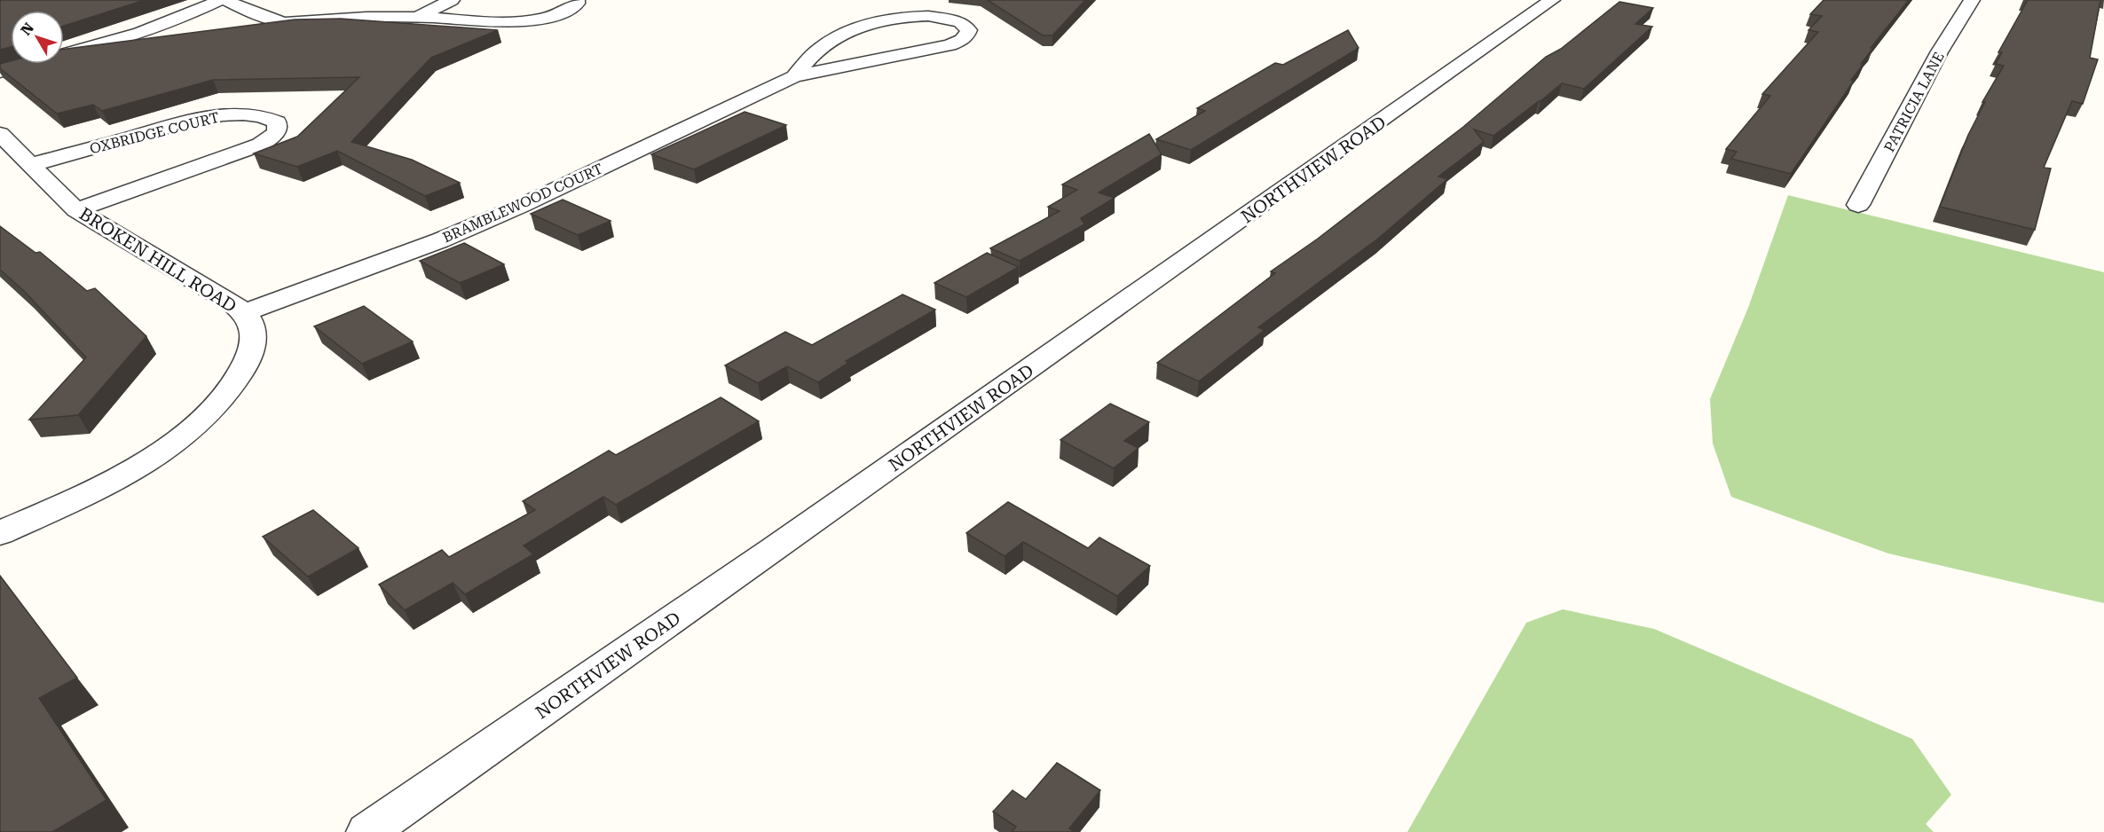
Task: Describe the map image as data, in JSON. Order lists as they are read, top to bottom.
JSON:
{
  "streets": {
    "street": [
      "PATRICIA LANE",
      "OXBRIDGE COURT",
      "NORTHVIEW ROAD",
      "BRAMBLEWOOD COURT",
      "BROKEN HILL ROAD"
    ]
  },
  "crossings": [
    ["OXBRIDGE COURT", "BROKEN HILL ROAD"],
    ["BRAMBLEWOOD COURT", "BROKEN HILL ROAD"]
  ],
  "north": "top left"
}
